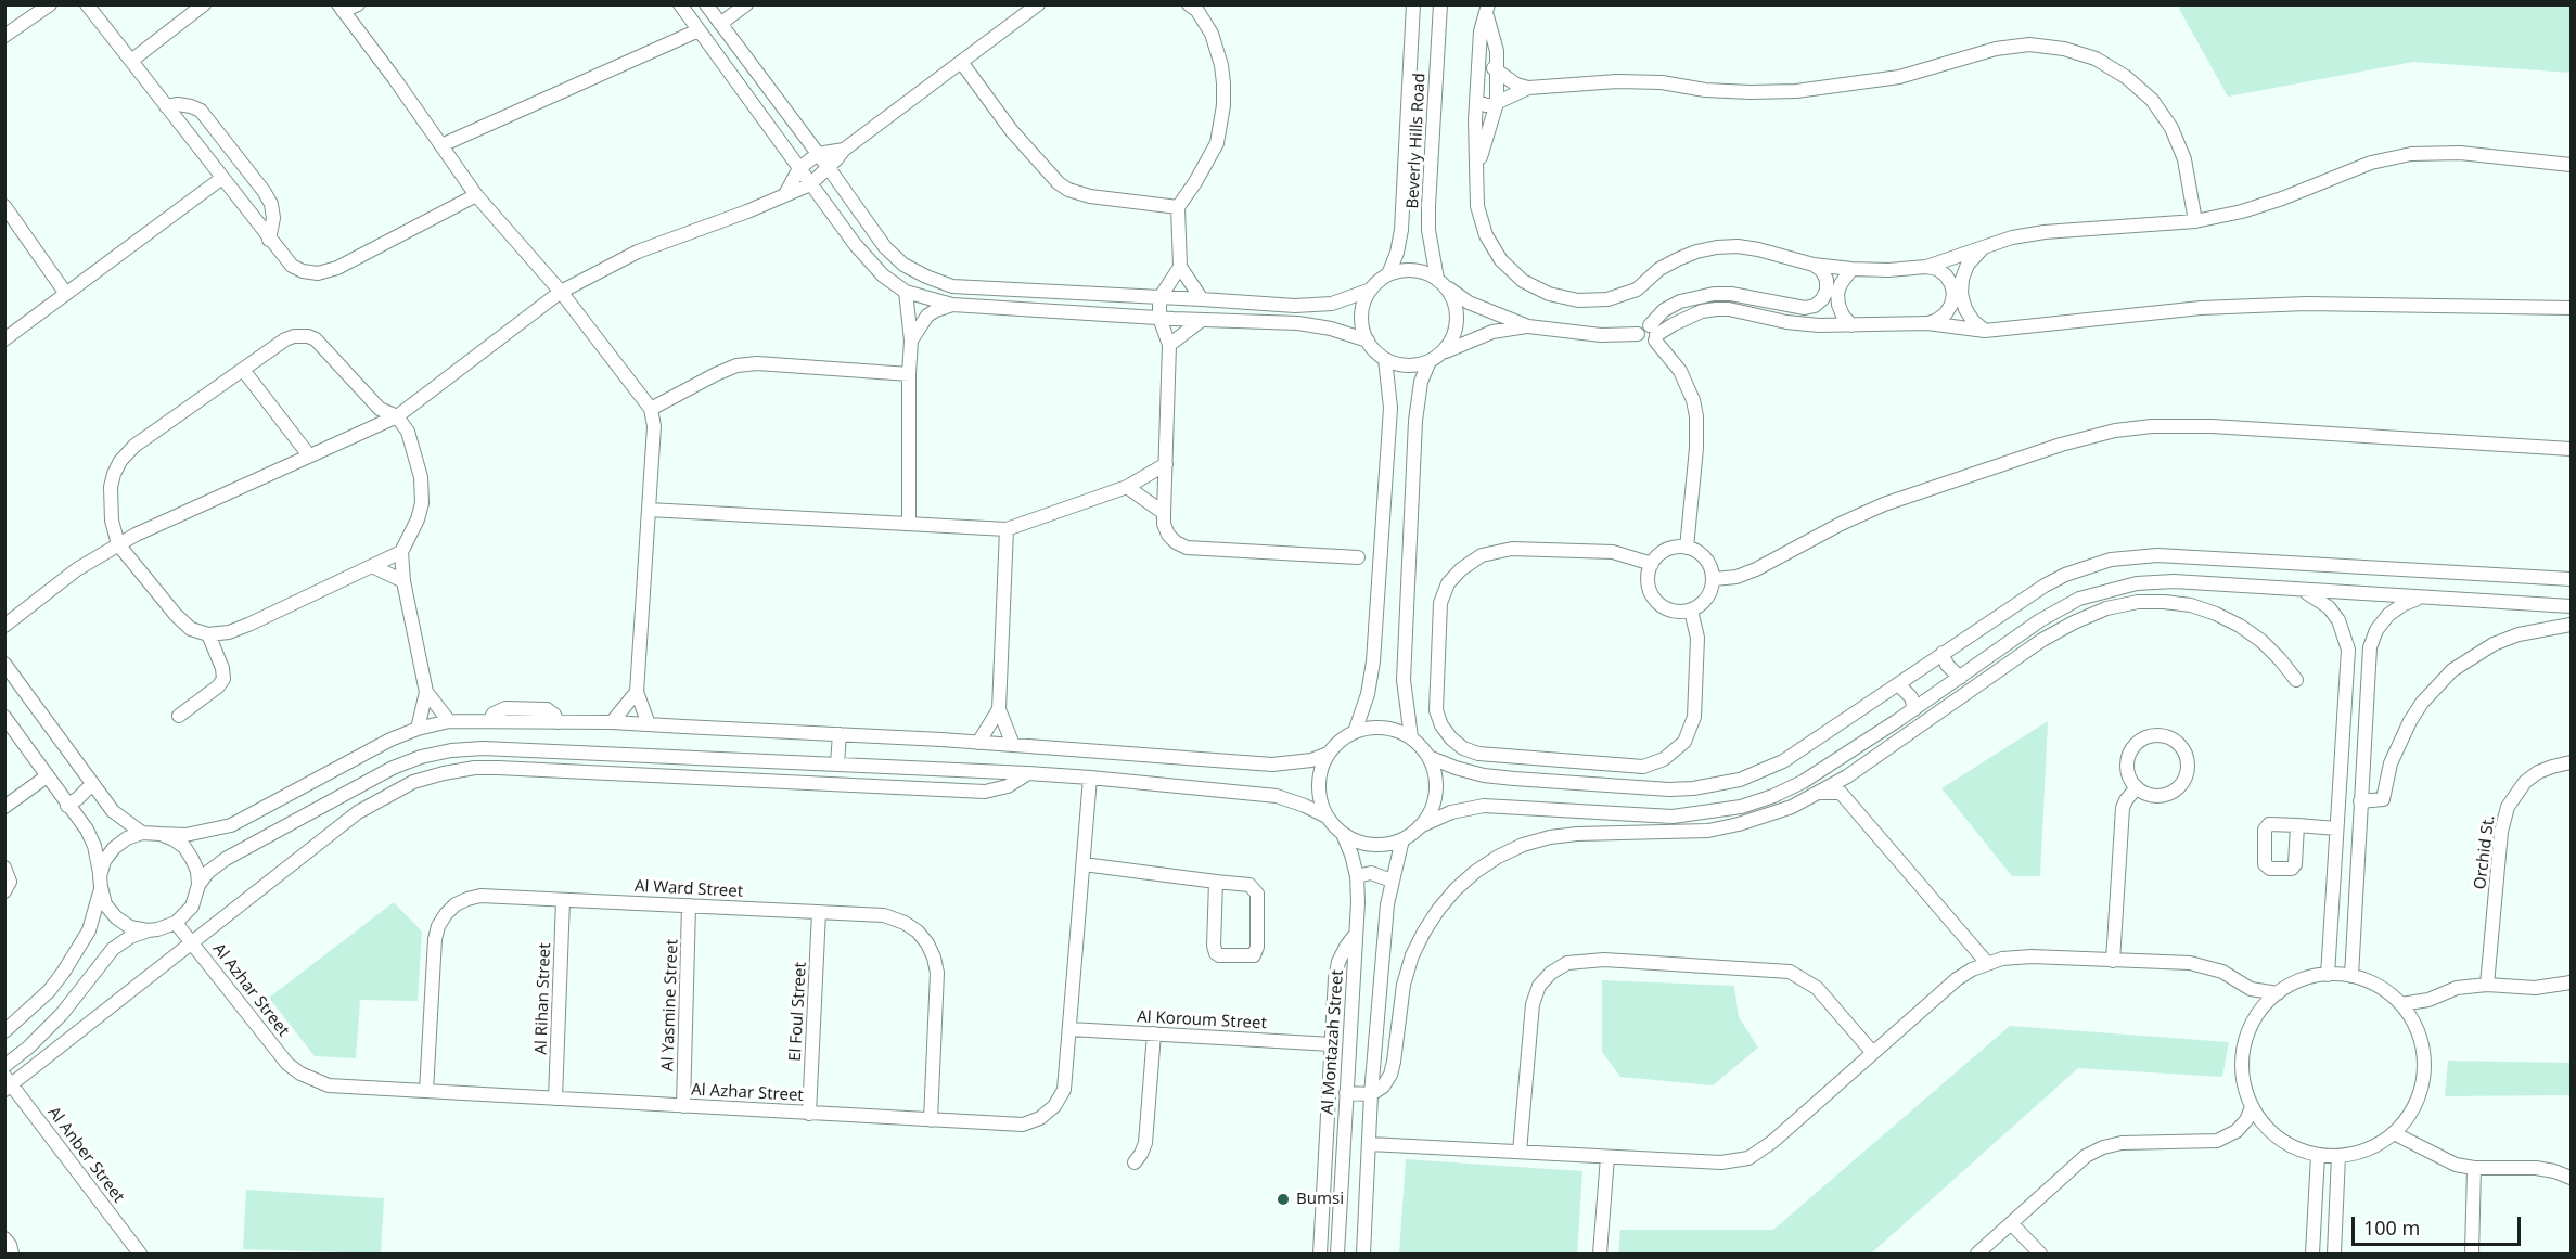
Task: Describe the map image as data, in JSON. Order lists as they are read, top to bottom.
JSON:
{
  "streets": {
    "street": [
      "Beverly Hills Road",
      "Orchid St.",
      "Al Ward Street",
      "Al Azhar Street",
      "Al Rihan Street",
      "Al Yasmine Street",
      "El Foul Street",
      "Al Koroum Street",
      "Al Montazah Street",
      "Al Anber Street"
    ]
  },
  "crossings": [
    ["Al Ward Street", "Al Azhar Street"],
    ["Al Ward Street", "Al Rihan Street"],
    ["Al Ward Street", "Al Yasmine Street"],
    ["Al Ward Street", "El Foul Street"],
    ["Al Azhar Street", "Al Rihan Street"],
    ["Al Azhar Street", "Al Yasmine Street"],
    ["Al Azhar Street", "El Foul Street"],
    ["Al Azhar Street", "Al Koroum Street"]
  ],
  "places": ["Bumsi"],
  "scale_bar": "100 m"
}
